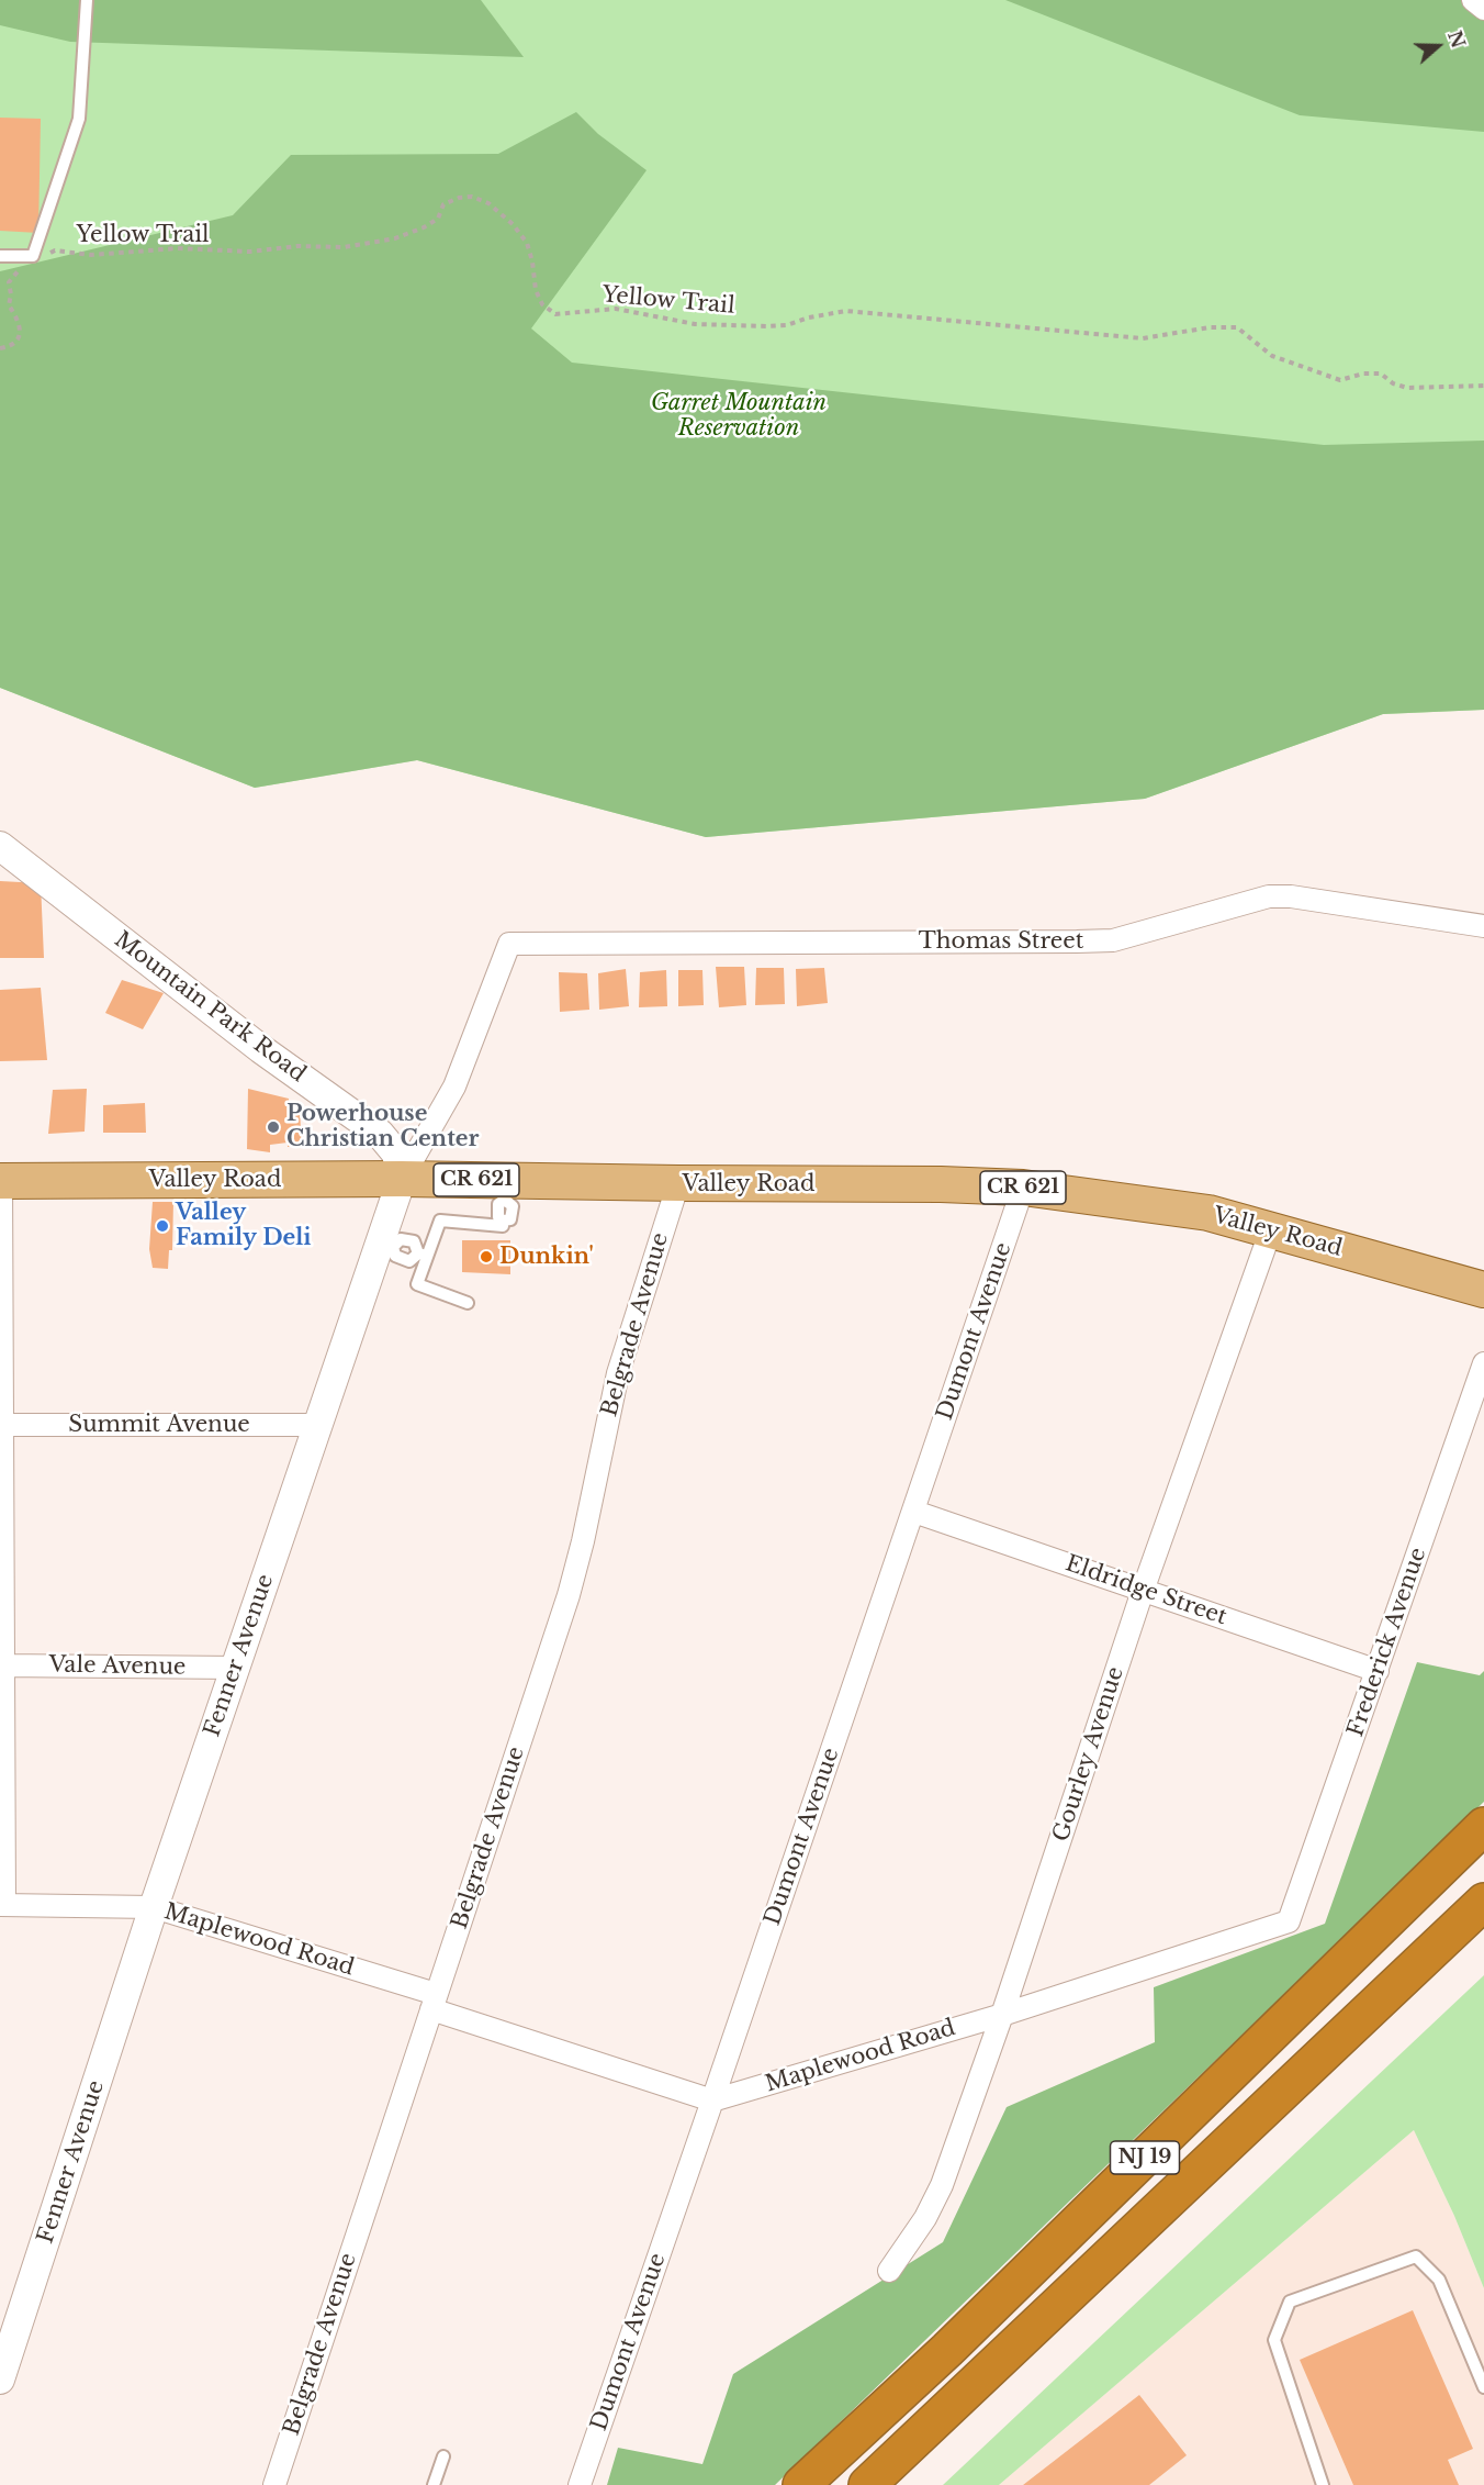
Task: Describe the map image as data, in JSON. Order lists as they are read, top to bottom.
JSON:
{
  "streets": {
    "highway": ["NJ 19"],
    "main road": ["Valley Road", "CR 621"],
    "street": [
      "Thomas Street",
      "Mountain Park Road",
      "Belgrade Avenue",
      "Dumont Avenue",
      "Summit Avenue",
      "Eldridge Street",
      "Frederick Avenue",
      "Fenner Avenue",
      "Vale Avenue",
      "Gourley Avenue",
      "Maplewood Road"
    ],
    "path": ["Yellow Trail"]
  },
  "crossings": [
    ["Thomas Street", "Fenner Avenue"],
    ["Mountain Park Road", "Valley Road"],
    ["Mountain Park Road", "Fenner Avenue"],
    ["Valley Road", "Belgrade Avenue"],
    ["Valley Road", "Dumont Avenue"],
    ["Valley Road", "Fenner Avenue"],
    ["Valley Road", "Gourley Avenue"],
    ["Belgrade Avenue", "Maplewood Road"],
    ["Dumont Avenue", "Eldridge Street"],
    ["Dumont Avenue", "Maplewood Road"],
    ["Summit Avenue", "Fenner Avenue"],
    ["Eldridge Street", "Frederick Avenue"],
    ["Eldridge Street", "Gourley Avenue"],
    ["Frederick Avenue", "Maplewood Road"],
    ["Fenner Avenue", "Vale Avenue"],
    ["Fenner Avenue", "Maplewood Road"],
    ["Gourley Avenue", "Maplewood Road"]
  ],
  "parks": ["Garret Mountain Reservation"],
  "places": ["Powerhouse Christian Center", "Valley Family Deli", "Dunkin'"],
  "north": "right"
}
